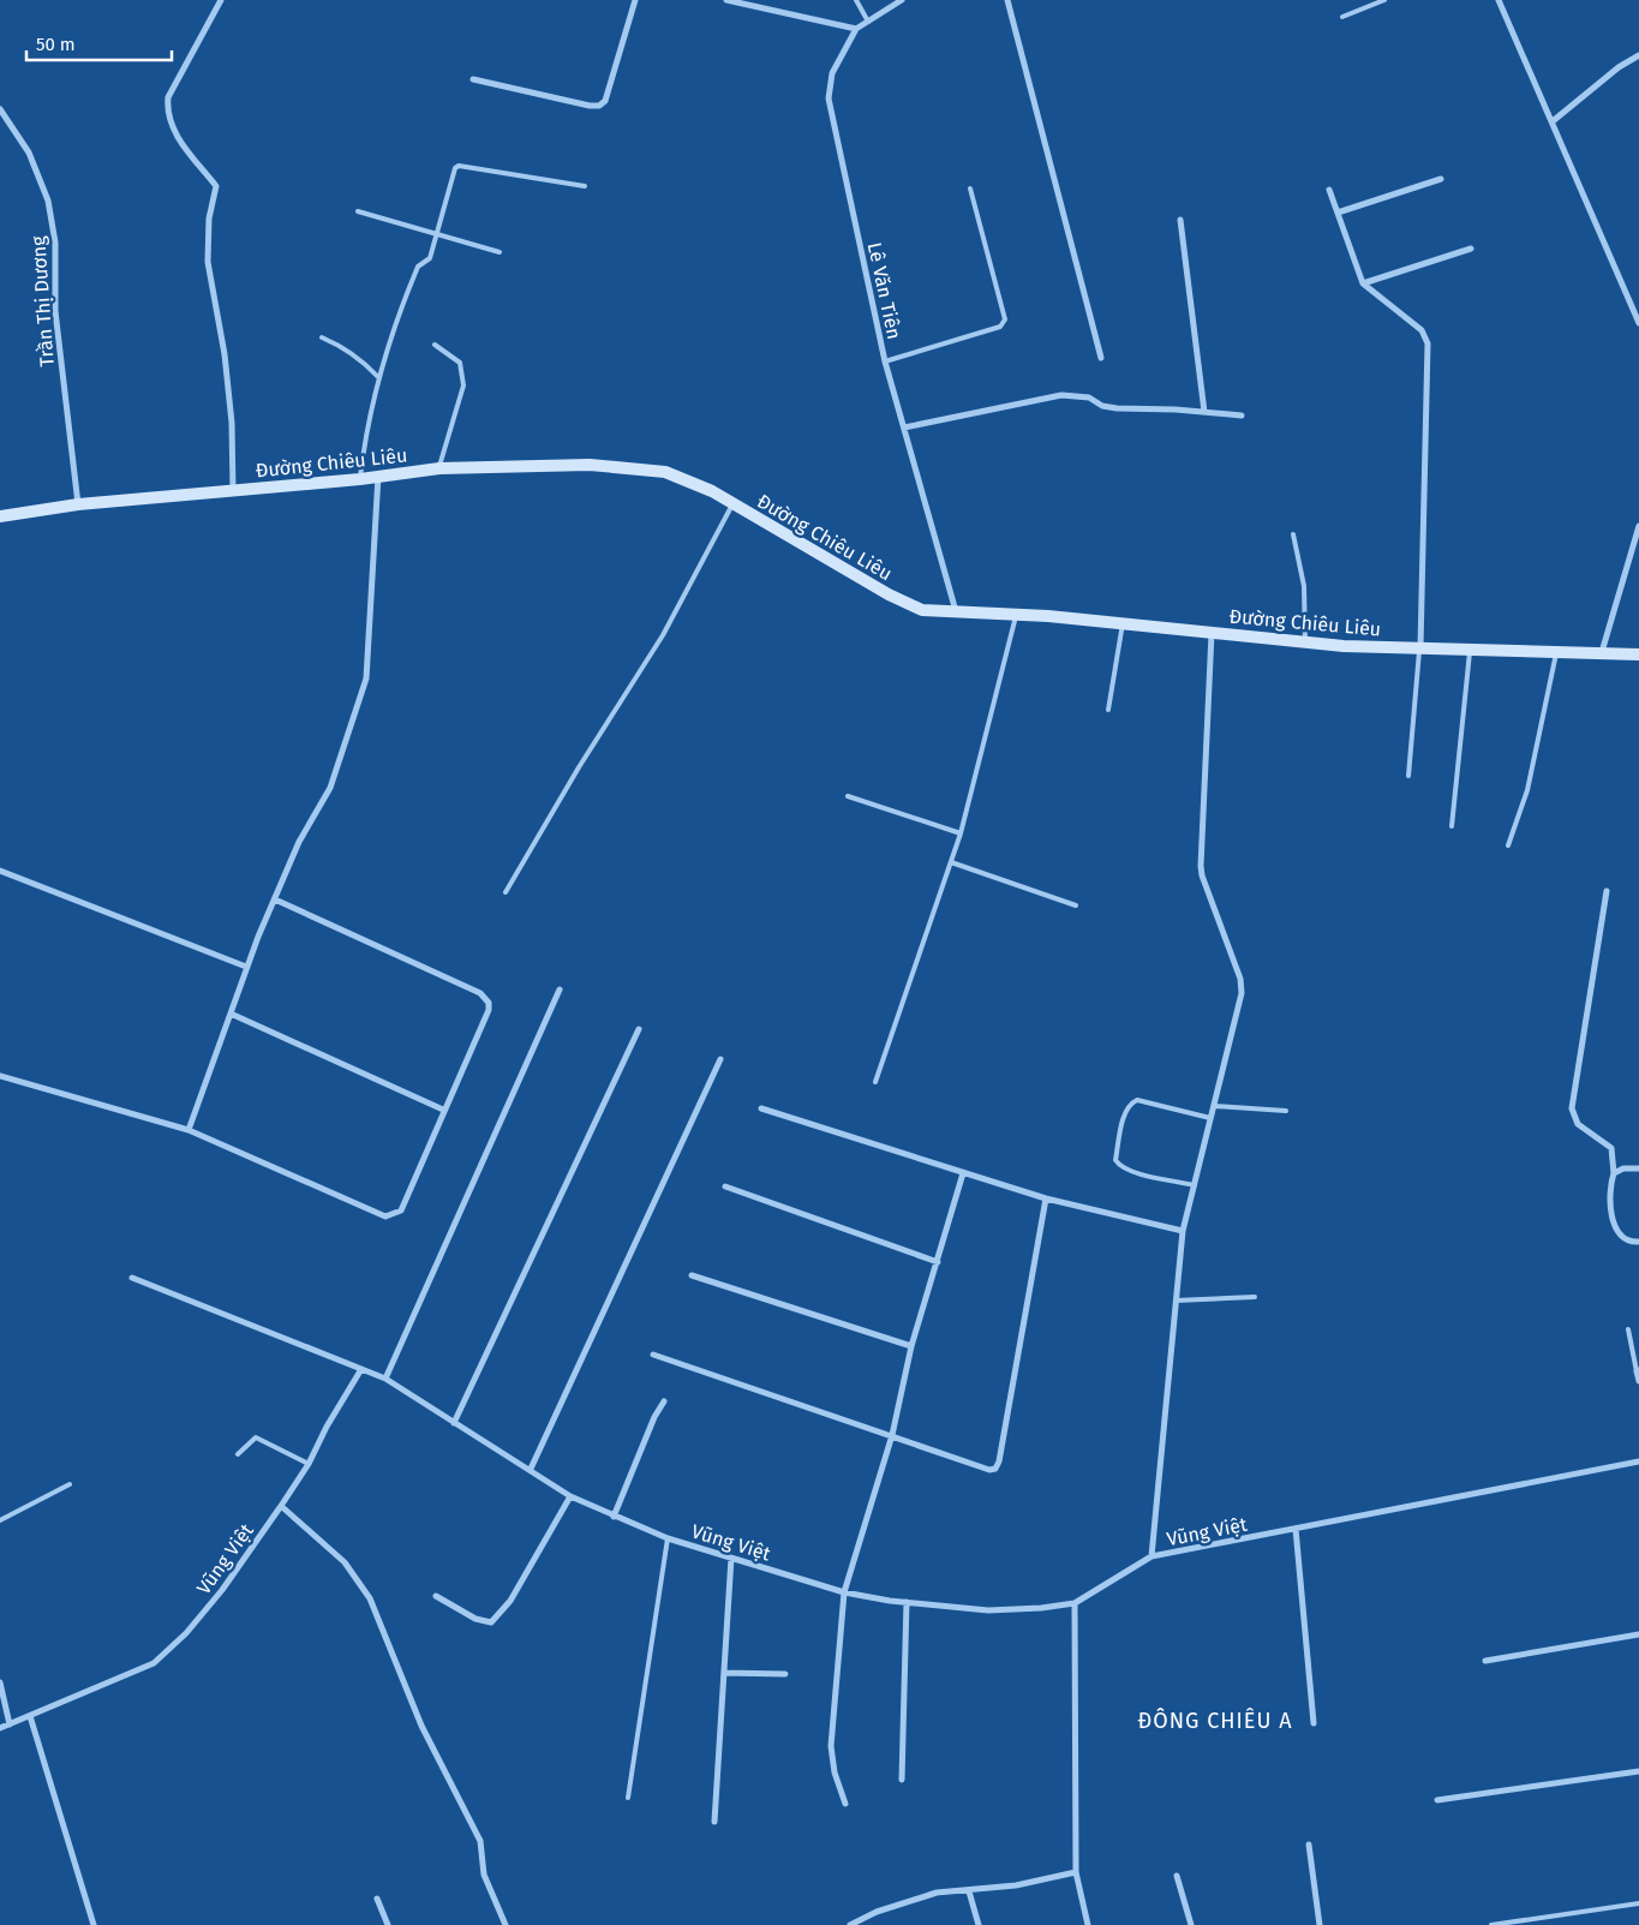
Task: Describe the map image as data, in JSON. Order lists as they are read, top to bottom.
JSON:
{
  "streets": {
    "street": [
      "Lê Văn Tiên",
      "Trần Thị Dương",
      "Đường Chiêu Liêu",
      "Vũng Việt"
    ]
  },
  "crossings": [
    ["Lê Văn Tiên", "Đường Chiêu Liêu"],
    ["Trần Thị Dương", "Đường Chiêu Liêu"]
  ],
  "districts": ["ĐÔNG CHIÊU A"],
  "scale_bar": "50 m"
}
